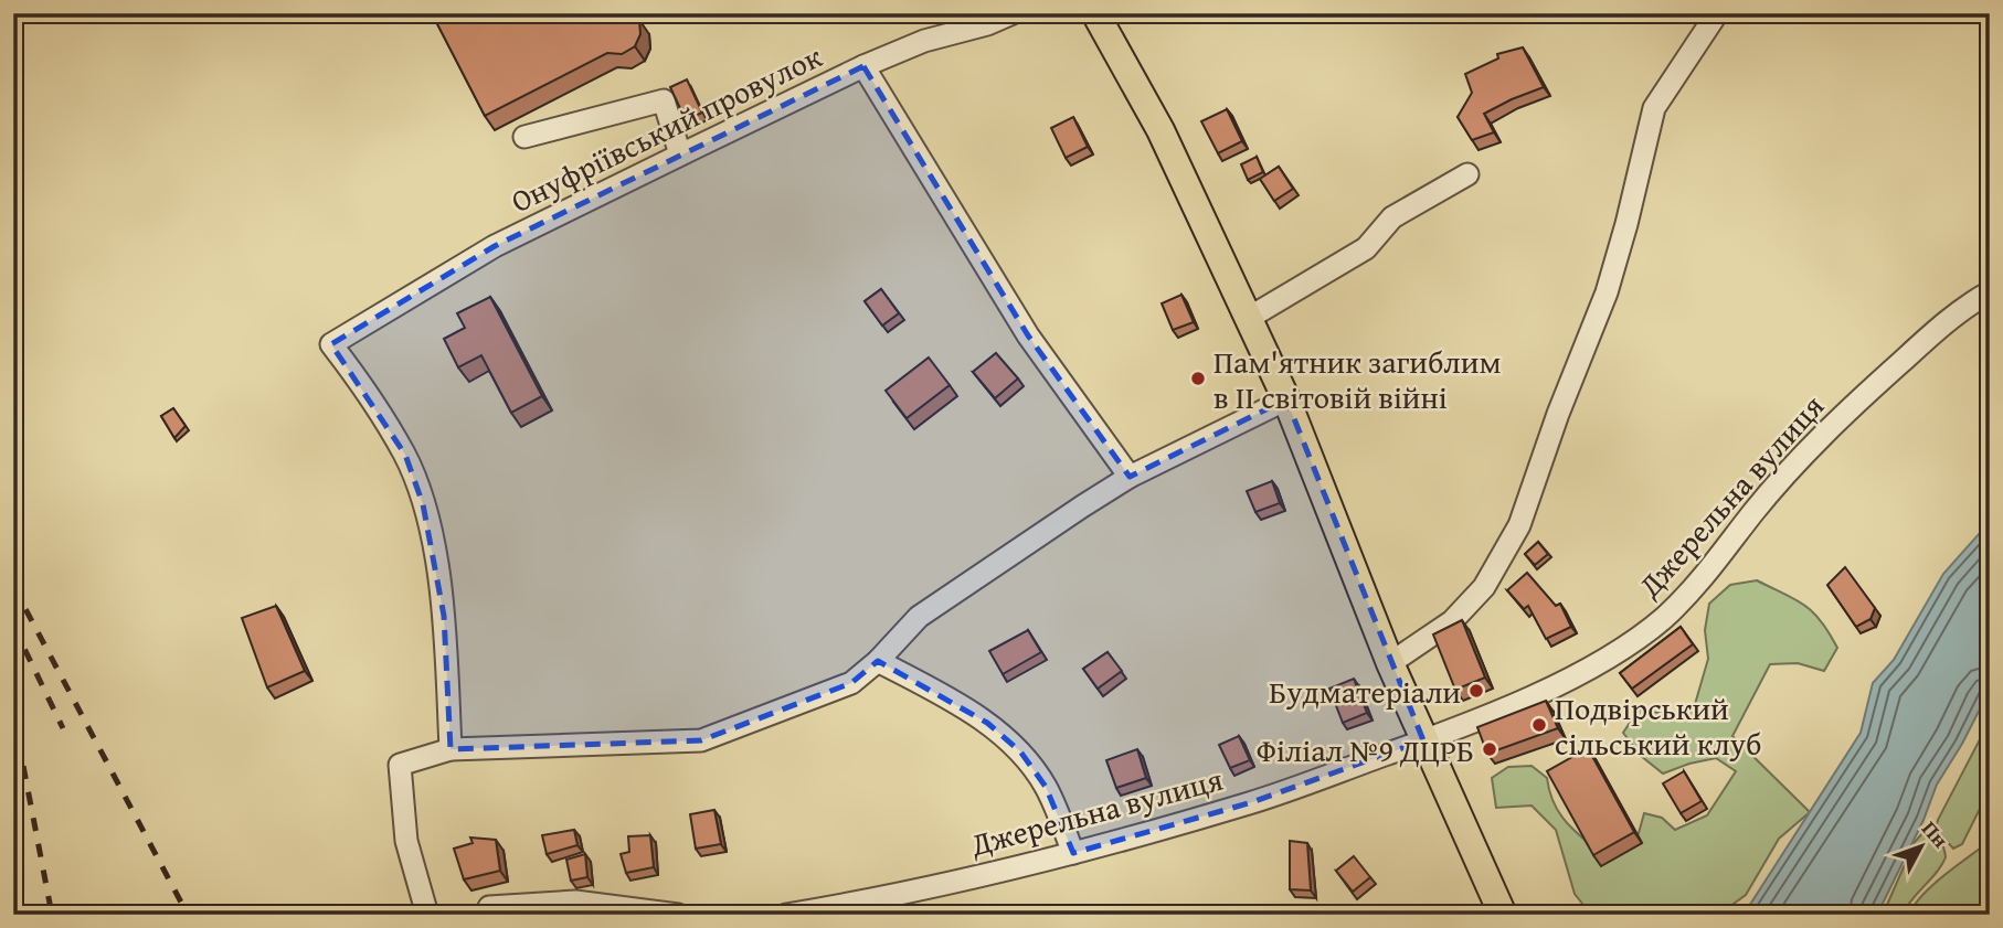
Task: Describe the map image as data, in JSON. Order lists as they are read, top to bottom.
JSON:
{
  "streets": {
    "street": ["Онуфріївський провулок", "Джерельна вулиця"]
  },
  "places": [
    "Пам'ятник загиблим в II світовій війні",
    "Будматеріали",
    "Подвірський сільський клуб",
    "Філіал №9 ДЦРБ"
  ],
  "north": "top right"
}
